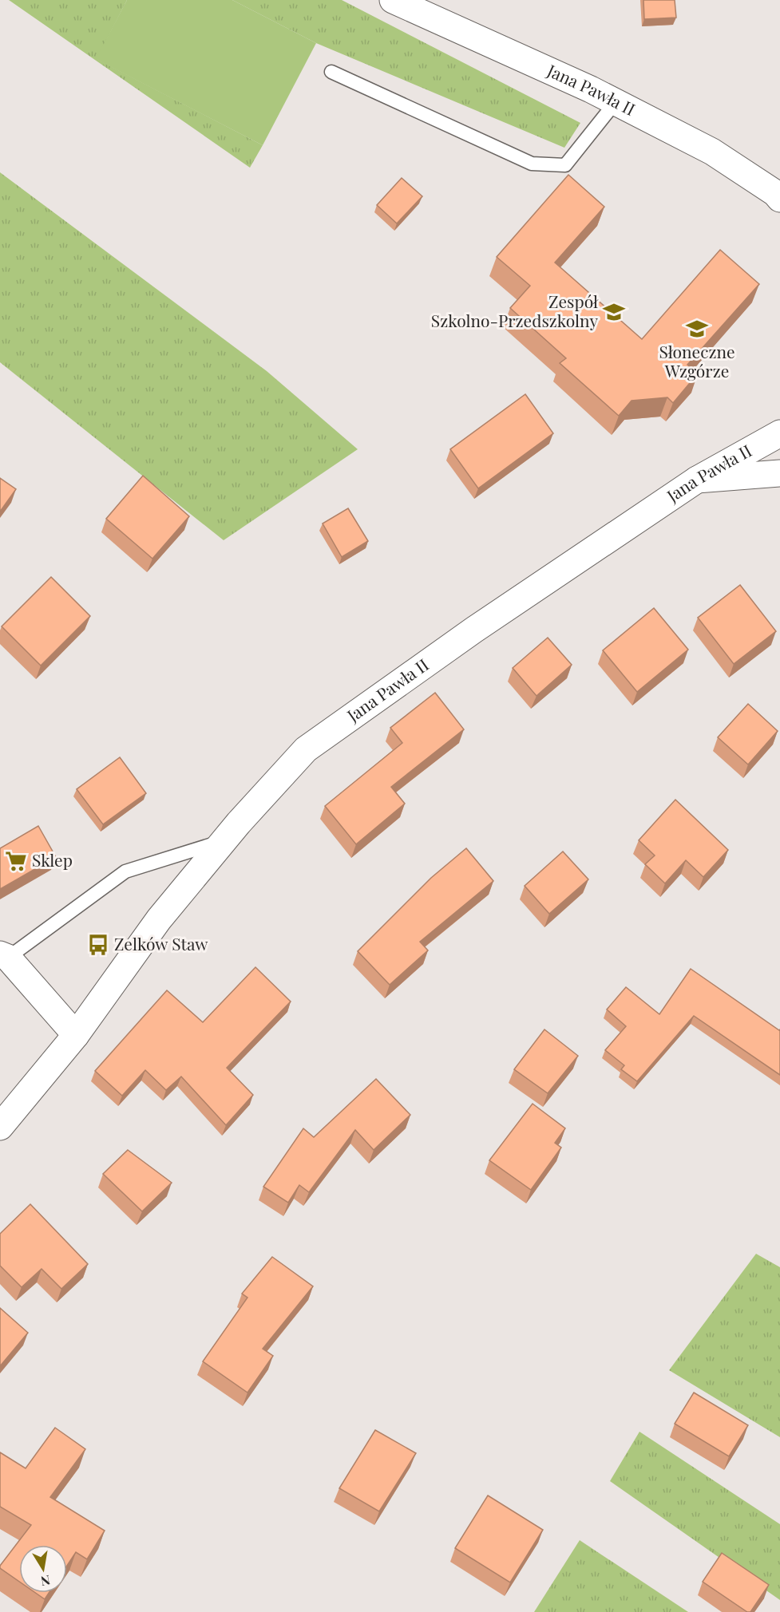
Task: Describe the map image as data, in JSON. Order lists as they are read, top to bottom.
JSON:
{
  "streets": {
    "street": ["Jana Pawła II"]
  },
  "places": {
    "school or university": ["Zespół Szkolno-Przedszkolny", "Słoneczne Wzgórze"],
    "supermarket": ["Sklep"],
    "bus stop": ["Zelków Staw"]
  },
  "north": "bottom"
}
